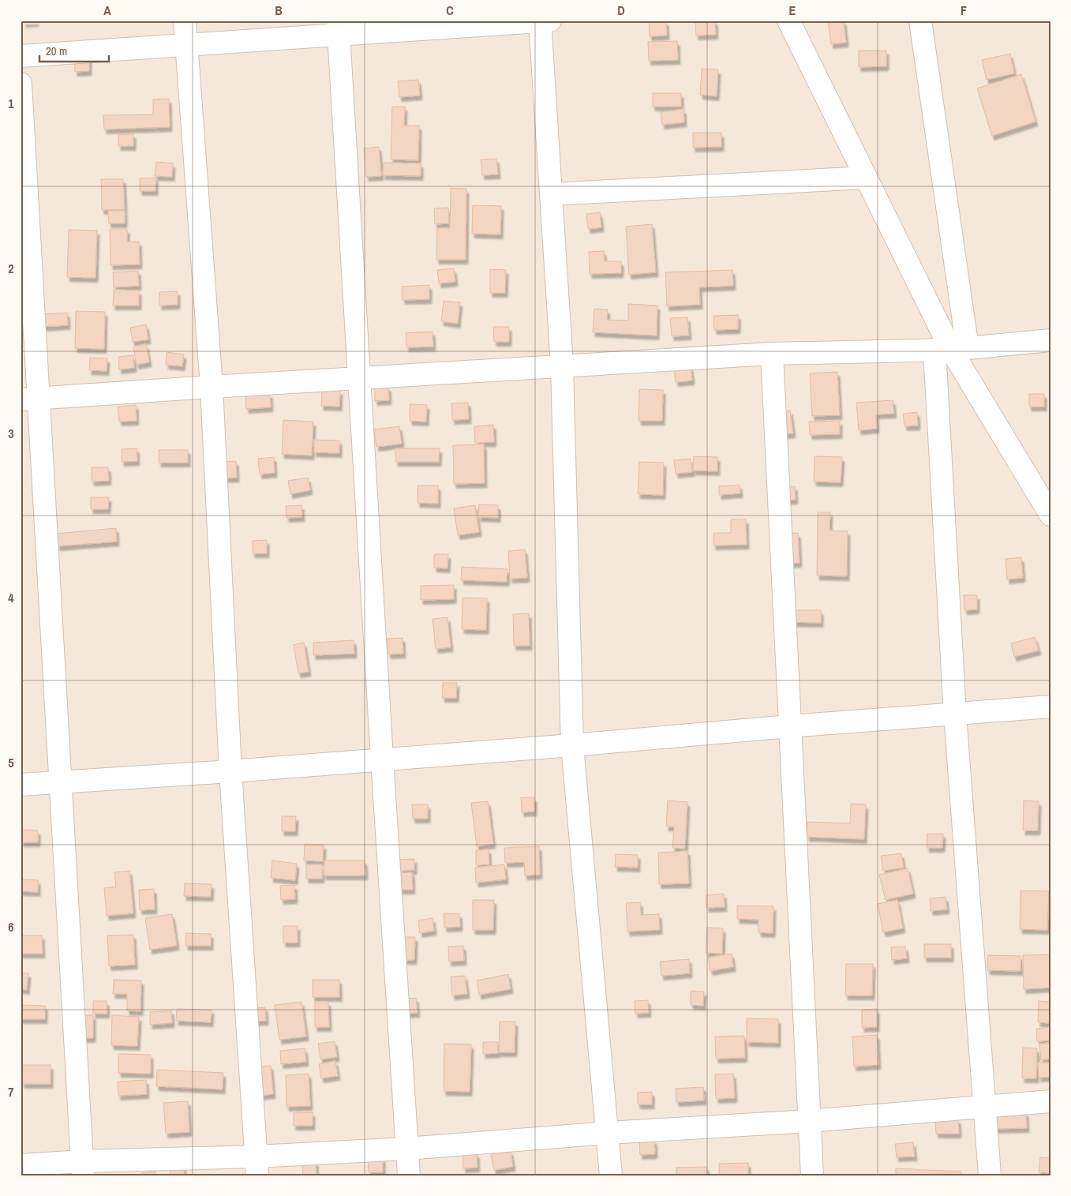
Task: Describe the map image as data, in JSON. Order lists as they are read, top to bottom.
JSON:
{
  "scale_bar": "20 m",
  "grid": {
    "columns": [
      "A",
      "B",
      "C",
      "D",
      "E",
      "F"
    ],
    "rows": [
      "1",
      "2",
      "3",
      "4",
      "5",
      "6",
      "7"
    ]
  }
}
